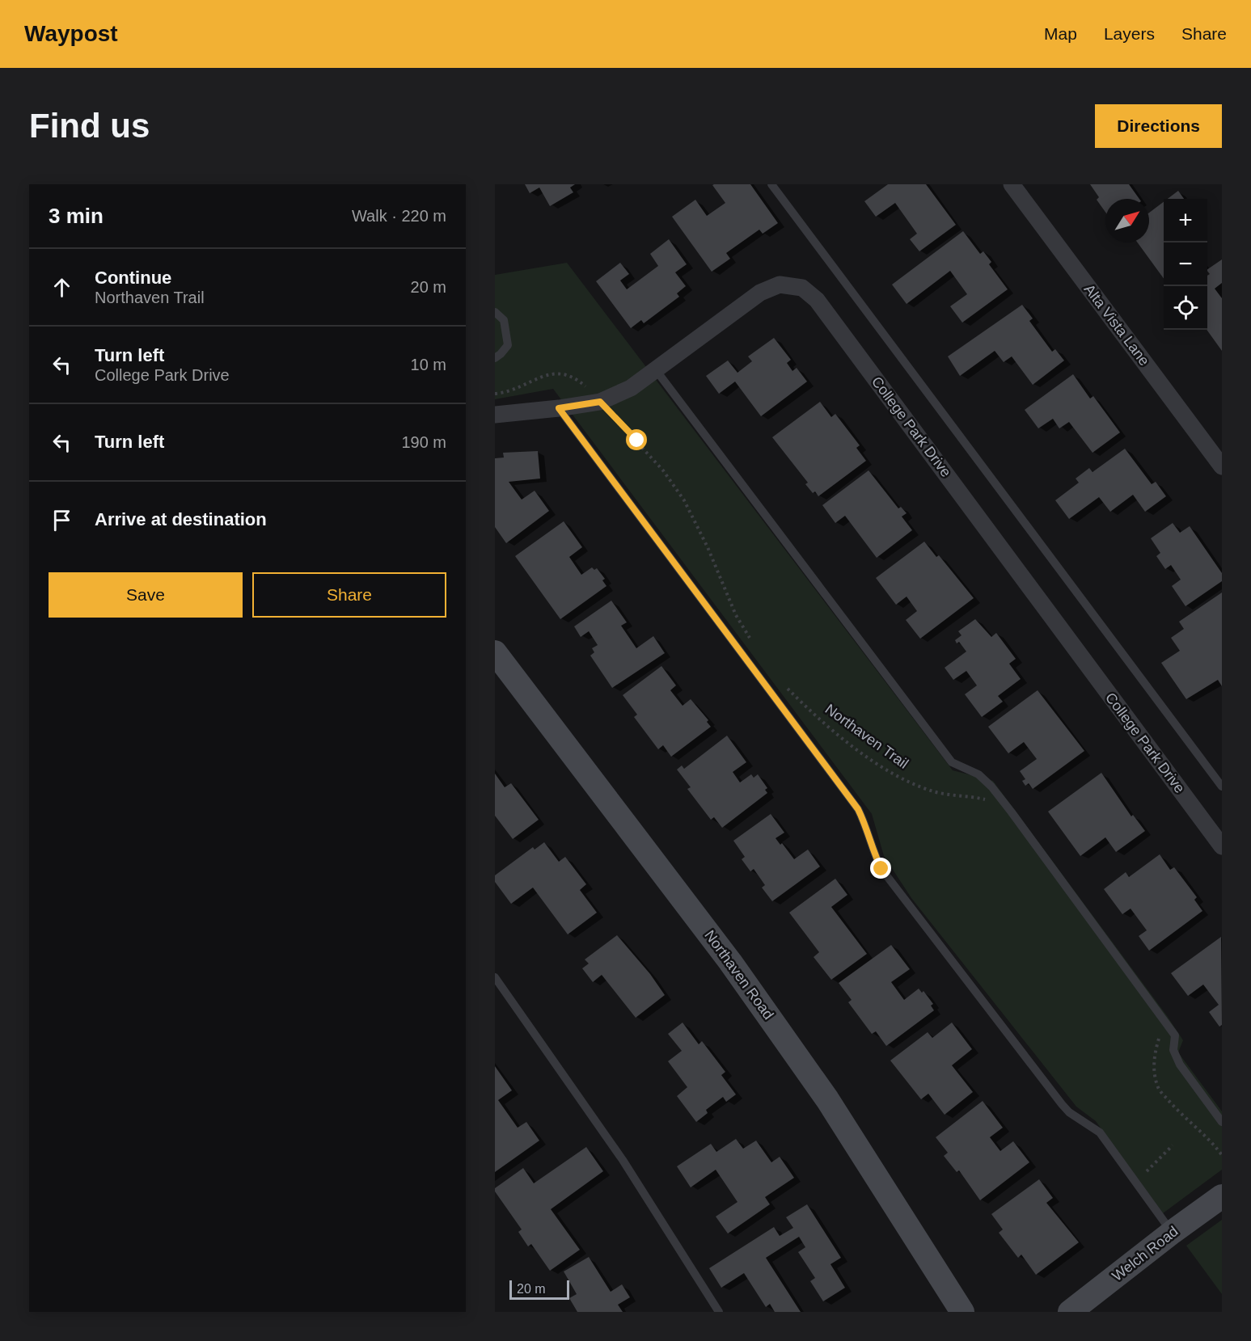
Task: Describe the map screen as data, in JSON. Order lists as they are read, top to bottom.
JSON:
{
  "streets": {
    "street": [
      "Alta Vista Lane",
      "College Park Drive",
      "Northaven Road",
      "Welch Road"
    ],
    "path": ["Northaven Trail"]
  },
  "scale_bar": "20 m",
  "north": "top right",
  "page": {
    "header": "Waypost",
    "nav": ["Map", "Layers", "Share"],
    "buttons": [
      "Directions",
      ["Save", "Share"]
    ],
    "title": "Find us",
    "heading": ["3 min", "Walk · 220 m"],
    "map_buttons": ["+", "−"],
    "list": [
      ["Continue", "Northaven Trail", "20 m"],
      ["Turn left", "College Park Drive", "10 m"],
      ["Turn left", "190 m"],
      "Arrive at destination"
    ],
    "scale": "20 m"
  }
}
